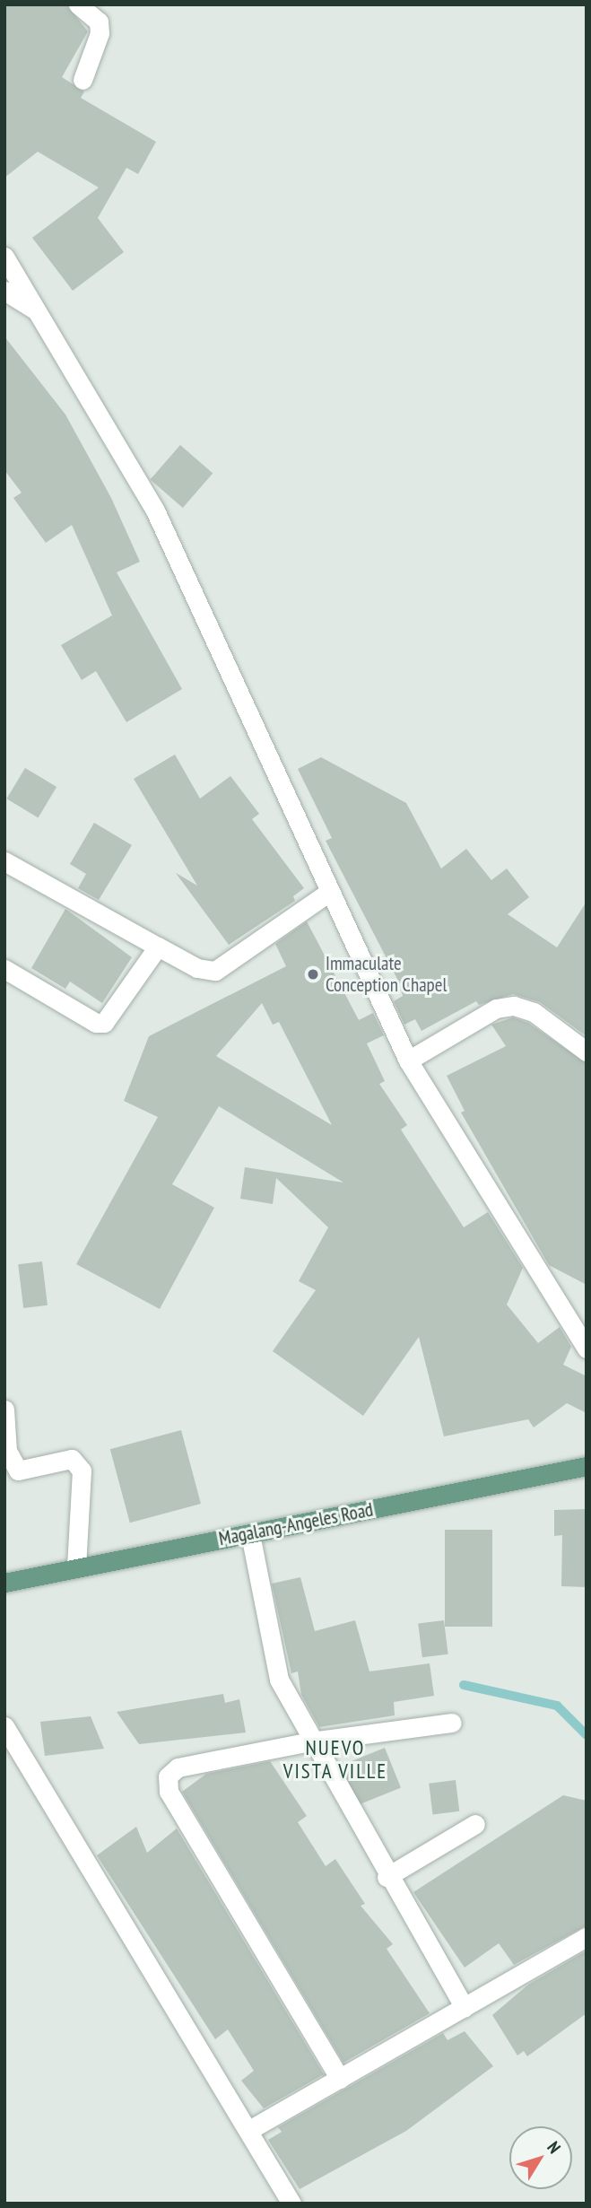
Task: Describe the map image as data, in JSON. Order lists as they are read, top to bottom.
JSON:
{
  "streets": {
    "main road": ["Magalang-Angeles Road"]
  },
  "districts": ["NUEVO VISTA VILLE"],
  "places": ["Immaculate Conception Chapel"],
  "north": "top right"
}
